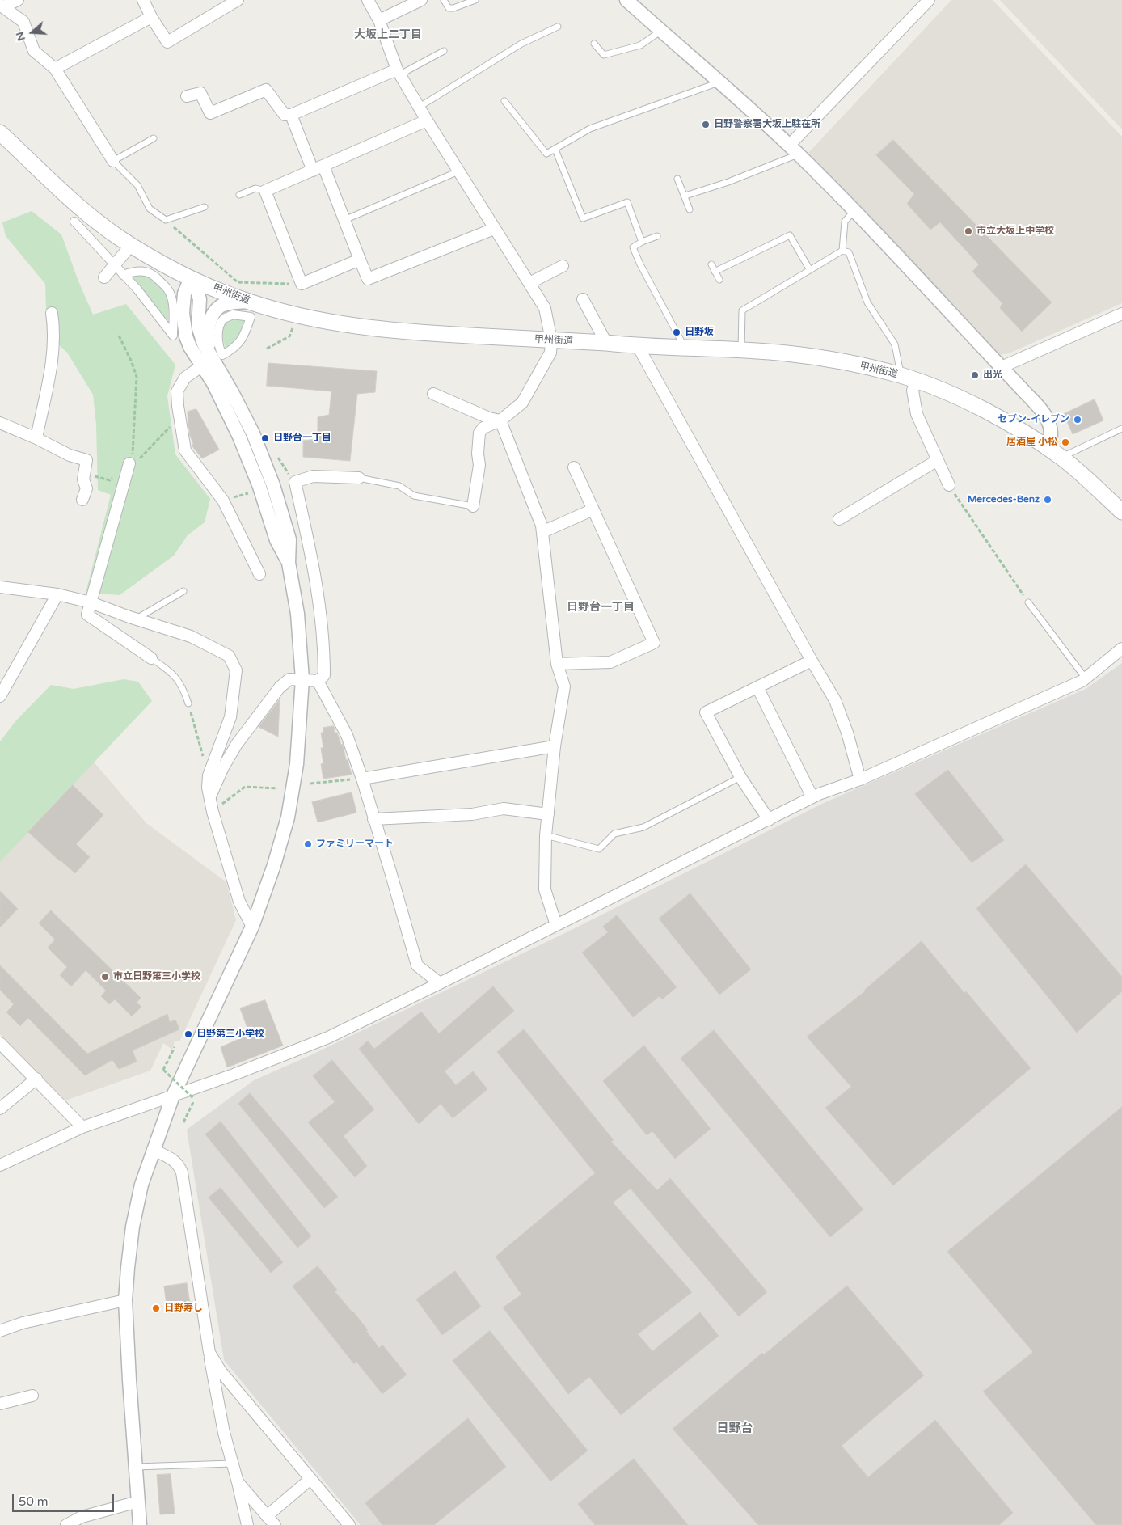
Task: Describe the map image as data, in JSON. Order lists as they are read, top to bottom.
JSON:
{
  "streets": {
    "main road": ["甲州街道"]
  },
  "districts": ["大坂上二丁目", "日野台一丁目", "日野台"],
  "places": [
    "日野警察署大坂上駐在所",
    "市立大坂上中学校",
    "日野坂",
    "出光",
    "セブン-イレブン",
    "日野台一丁目",
    "居酒屋 小松",
    "Mercedes-Benz",
    "ファミリーマート",
    "市立日野第三小学校",
    "日野第三小学校",
    "日野寿し"
  ],
  "scale_bar": "50 m",
  "north": "left"
}
